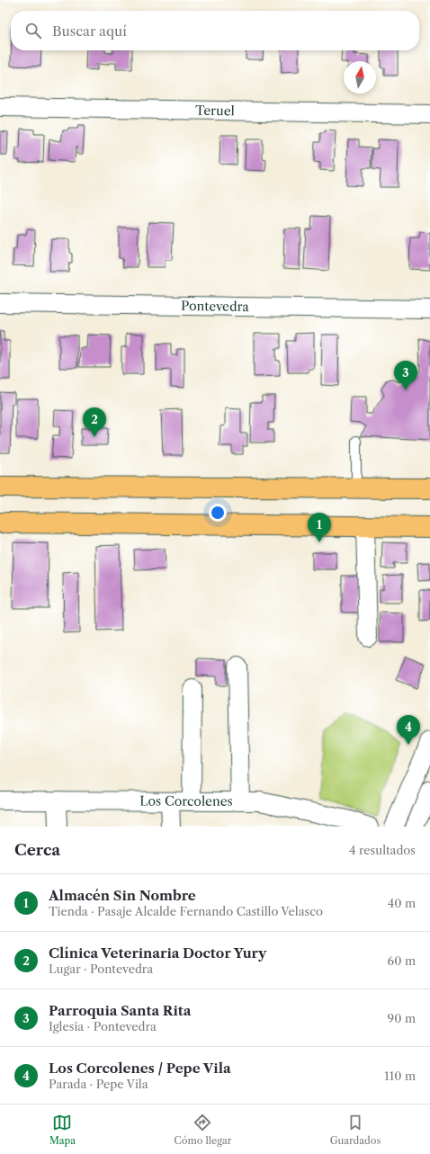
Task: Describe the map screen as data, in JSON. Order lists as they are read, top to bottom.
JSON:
{
  "streets": {
    "street": ["Teruel", "Pontevedra", "Los Corcolenes"]
  },
  "north": "top",
  "page": {
    "search": "Buscar aquí",
    "pins": [
      "3",
      "2",
      "1",
      "4"
    ],
    "heading": ["Cerca", "4 resultados"],
    "list": [
      {
        "mark": "1",
        "name": "Almacén Sin Nombre",
        "note": "Tienda · Pasaje Alcalde Fernando Castillo Velasco",
        "value": "40 m"
      },
      {
        "mark": "2",
        "name": "Clínica Veterinaria Doctor Yury",
        "note": "Lugar · Pontevedra",
        "value": "60 m"
      },
      {
        "mark": "3",
        "name": "Parroquia Santa Rita",
        "note": "Iglesia · Pontevedra",
        "value": "90 m"
      },
      {
        "mark": "4",
        "name": "Los Corcolenes / Pepe Vila",
        "note": "Parada · Pepe Vila",
        "value": "110 m"
      }
    ],
    "nav": ["Mapa", "Cómo llegar", "Guardados"]
  }
}
